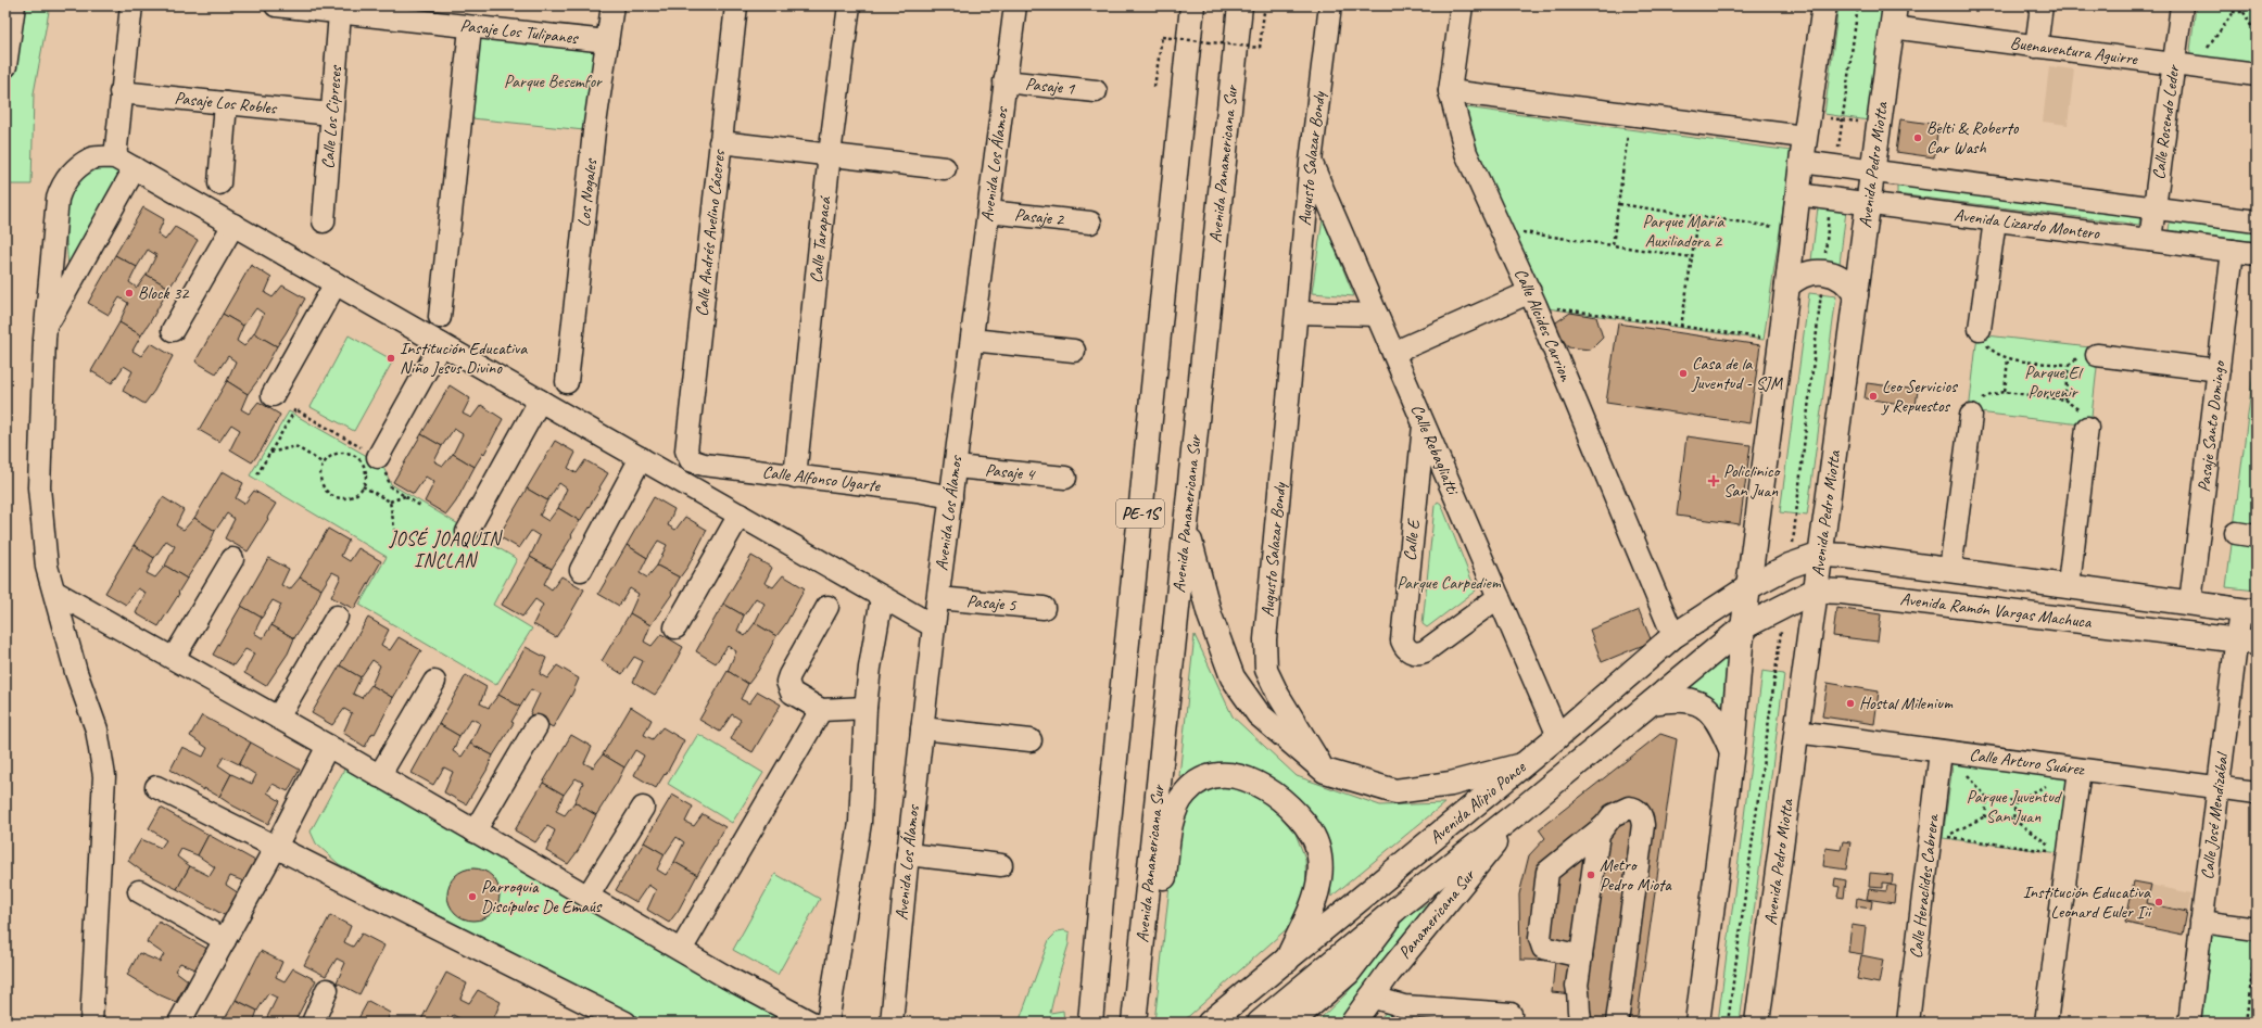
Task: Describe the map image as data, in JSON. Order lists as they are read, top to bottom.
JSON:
{
  "streets": {
    "main road": [
      "Avenida Panamericana Sur",
      "Avenida Pedro Miotta",
      "PE-1S",
      "Avenida Ramón Vargas Machuca",
      "Avenida Alipio Ponce",
      "Panamericana Sur"
    ],
    "street": [
      "Pasaje Los Tulipanes",
      "Buenaventura Aguirre",
      "Pasaje 1",
      "Pasaje Los Robles",
      "Calle Los Cipreses",
      "Calle Rosendo Leder",
      "Augusto Salazar Bondy",
      "Avenida Los Álamos",
      "Los Nogales",
      "Pasaje 2",
      "Avenida Lizardo Montero",
      "Calle Andrés Avelino Cáceres",
      "Calle Tarapacá",
      "Calle Alcides Carrion",
      "Pasaje Santo Domingo",
      "Calle Rebagliatti",
      "Pasaje 4",
      "Calle Alfonso Ugarte",
      "Calle E",
      "Pasaje 5",
      "Calle Arturo Suárez",
      "Calle José Mendizábal",
      "Calle Heraclides Cabrera"
    ]
  },
  "crossings": [
    ["Pasaje Los Tulipanes", "Calle Los Cipreses"],
    ["Pasaje Los Tulipanes", "Los Nogales"],
    ["Buenaventura Aguirre", "Calle Rosendo Leder"],
    ["Buenaventura Aguirre", "Avenida Pedro Miotta"],
    ["Pasaje 1", "Avenida Los Álamos"],
    ["Pasaje Los Robles", "Calle Los Cipreses"],
    ["Calle Rosendo Leder", "Avenida Lizardo Montero"],
    ["Augusto Salazar Bondy", "Calle Rebagliatti"],
    ["Avenida Los Álamos", "Pasaje 2"],
    ["Avenida Los Álamos", "Pasaje 4"],
    ["Avenida Los Álamos", "Calle Alfonso Ugarte"],
    ["Avenida Los Álamos", "Pasaje 5"],
    ["Avenida Pedro Miotta", "Avenida Lizardo Montero"],
    ["Avenida Pedro Miotta", "Avenida Ramón Vargas Machuca"],
    ["Avenida Pedro Miotta", "Calle Arturo Suárez"],
    ["Avenida Lizardo Montero", "Pasaje Santo Domingo"],
    ["Calle Andrés Avelino Cáceres", "Calle Alfonso Ugarte"],
    ["Calle Tarapacá", "Calle Alfonso Ugarte"],
    ["Calle Alcides Carrion", "Avenida Alipio Ponce"],
    ["Pasaje Santo Domingo", "Avenida Ramón Vargas Machuca"],
    ["Calle Rebagliatti", "Calle E"],
    ["Calle Rebagliatti", "Avenida Alipio Ponce"],
    ["Avenida Ramón Vargas Machuca", "Avenida Alipio Ponce"],
    ["Avenida Ramón Vargas Machuca", "Calle José Mendizábal"],
    ["Calle Arturo Suárez", "Calle José Mendizábal"],
    ["Calle Arturo Suárez", "Calle Heraclides Cabrera"],
    ["Avenida Alipio Ponce", "Panamericana Sur"]
  ],
  "districts": ["JOSÉ JOAQUIN INCLAN"],
  "parks": [
    "Parque Besemfor",
    "Parque María Auxiliadora 2",
    "Parque El Porvenir",
    "Parque Carpediem",
    "Parque Juventud San Juan"
  ],
  "places": {
    "other": [
      "Belti & Roberto Car Wash",
      "Block 32",
      "Institución Educativa Niño Jesus Divino",
      "Casa de la Juventud - SJM",
      "Leo Servicios y Repuestos",
      "Hostal Milenium",
      "Metro Pedro Miota",
      "Parroquia Discípulos De Emaús",
      "Institución Educativa Leonard Euler Iii"
    ],
    "health": ["Policlinico San Juan"]
  }
}
